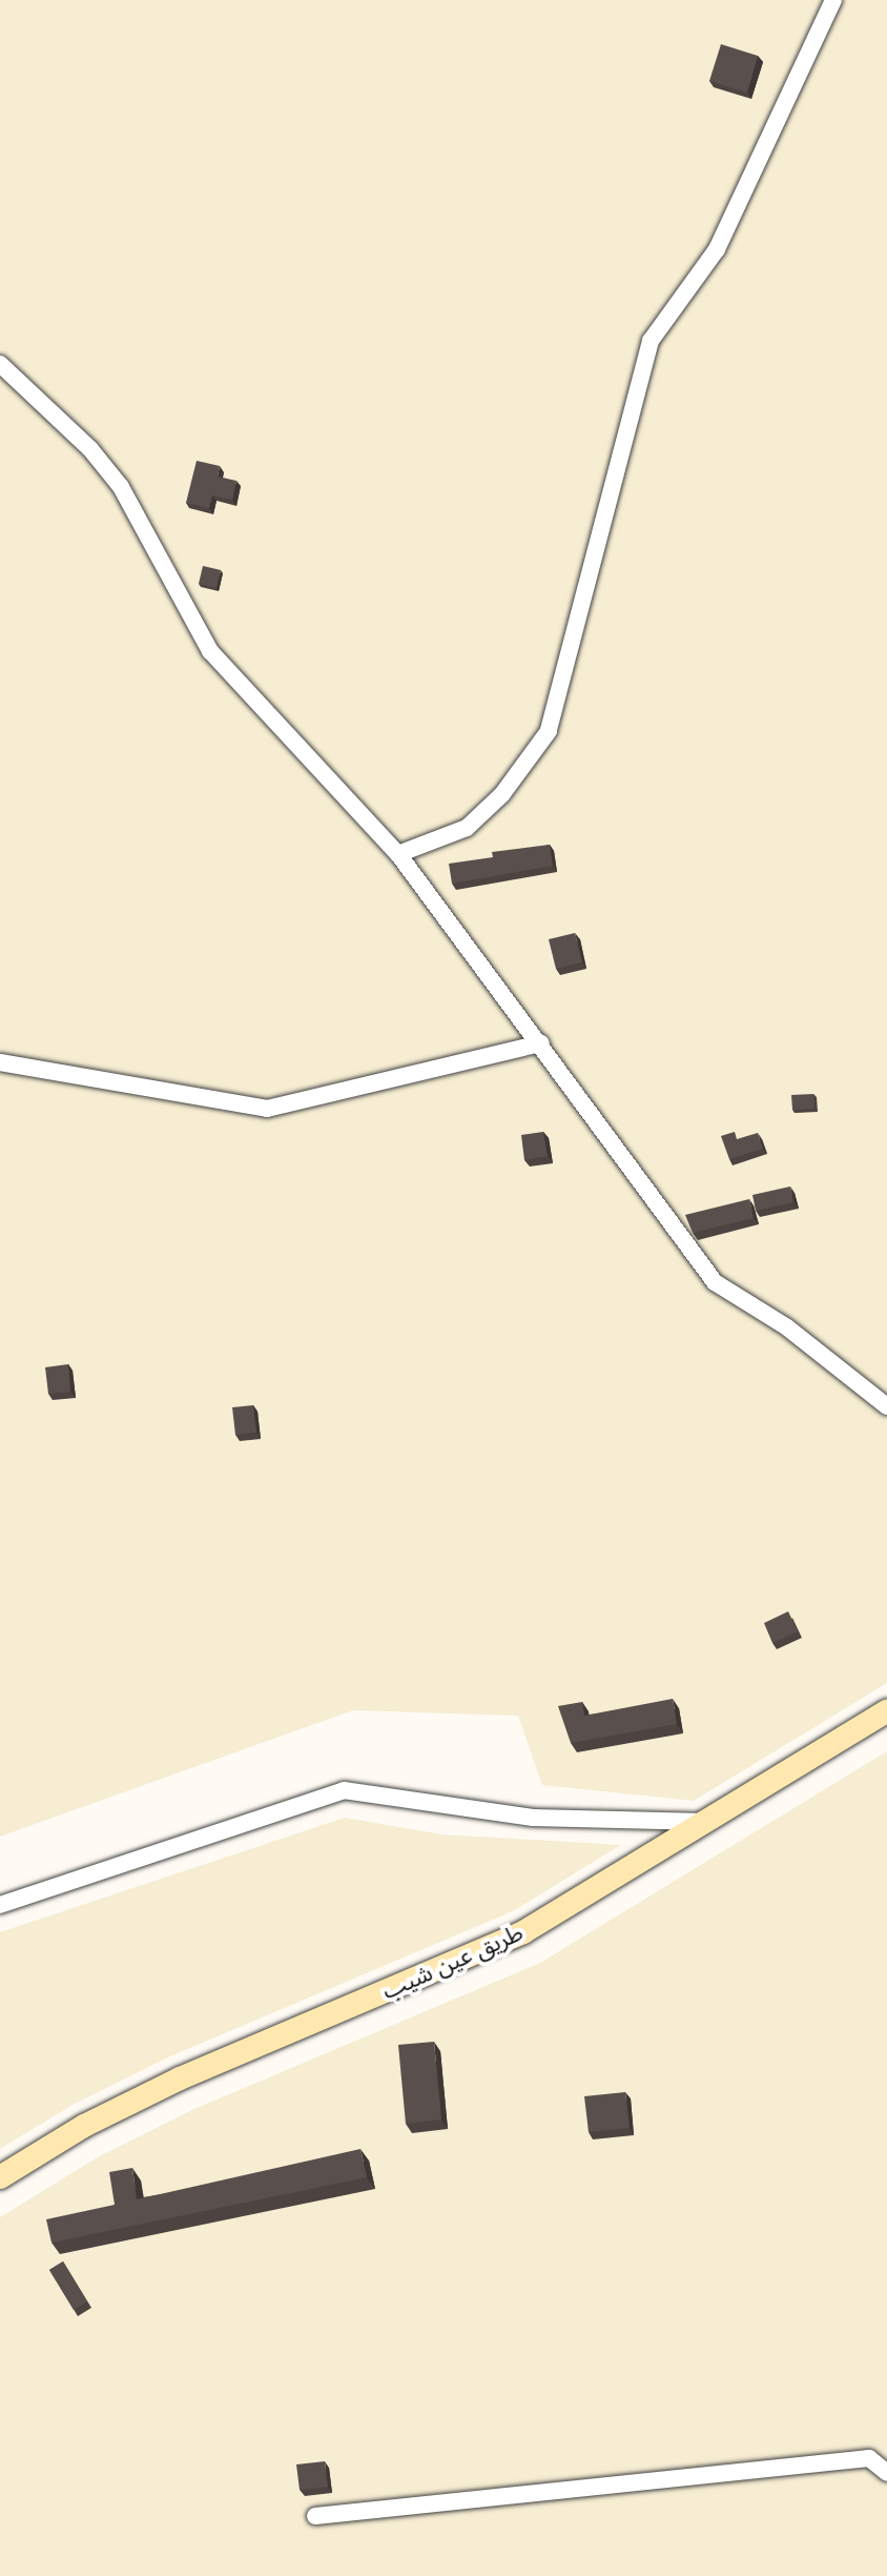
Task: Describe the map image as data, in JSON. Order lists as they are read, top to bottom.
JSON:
{
  "streets": {
    "main road": ["طريق عين شيب"]
  }
}
